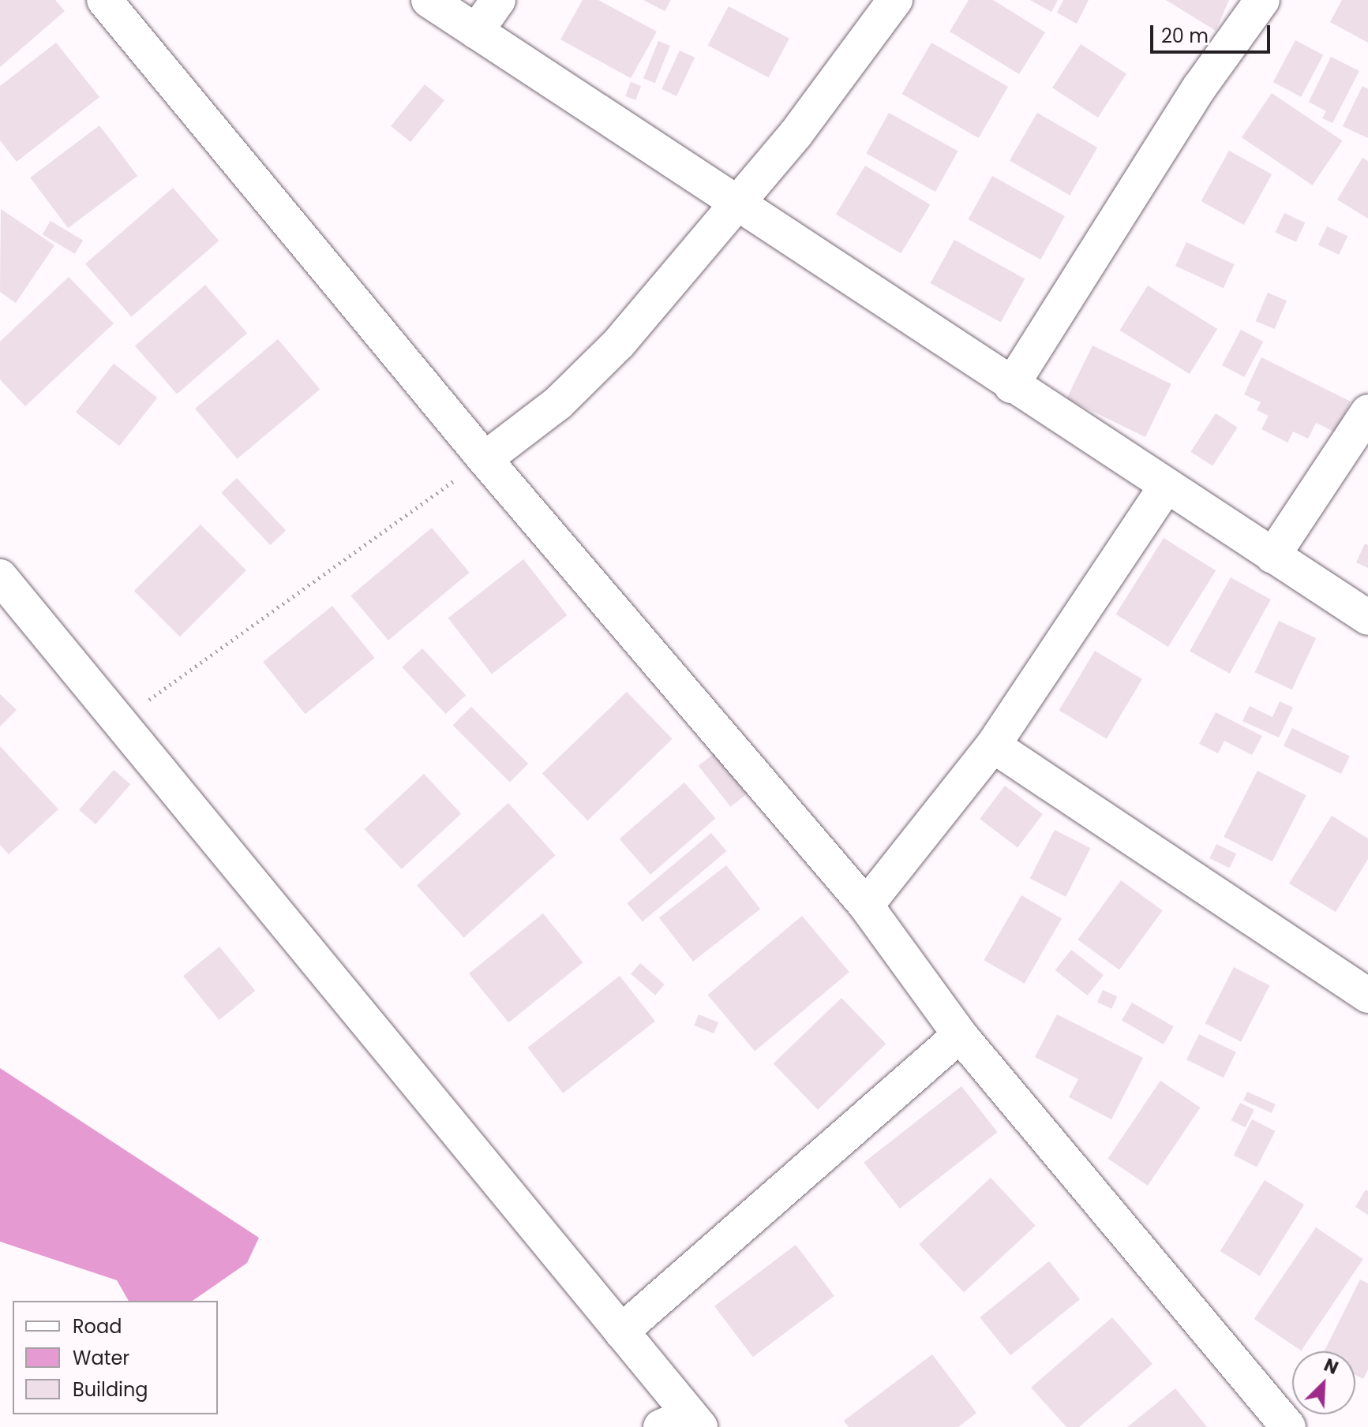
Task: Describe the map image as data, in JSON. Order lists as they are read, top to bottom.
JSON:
{
  "legend": ["Road", "Water", "Building"],
  "scale_bar": "20 m",
  "north": "top right"
}
